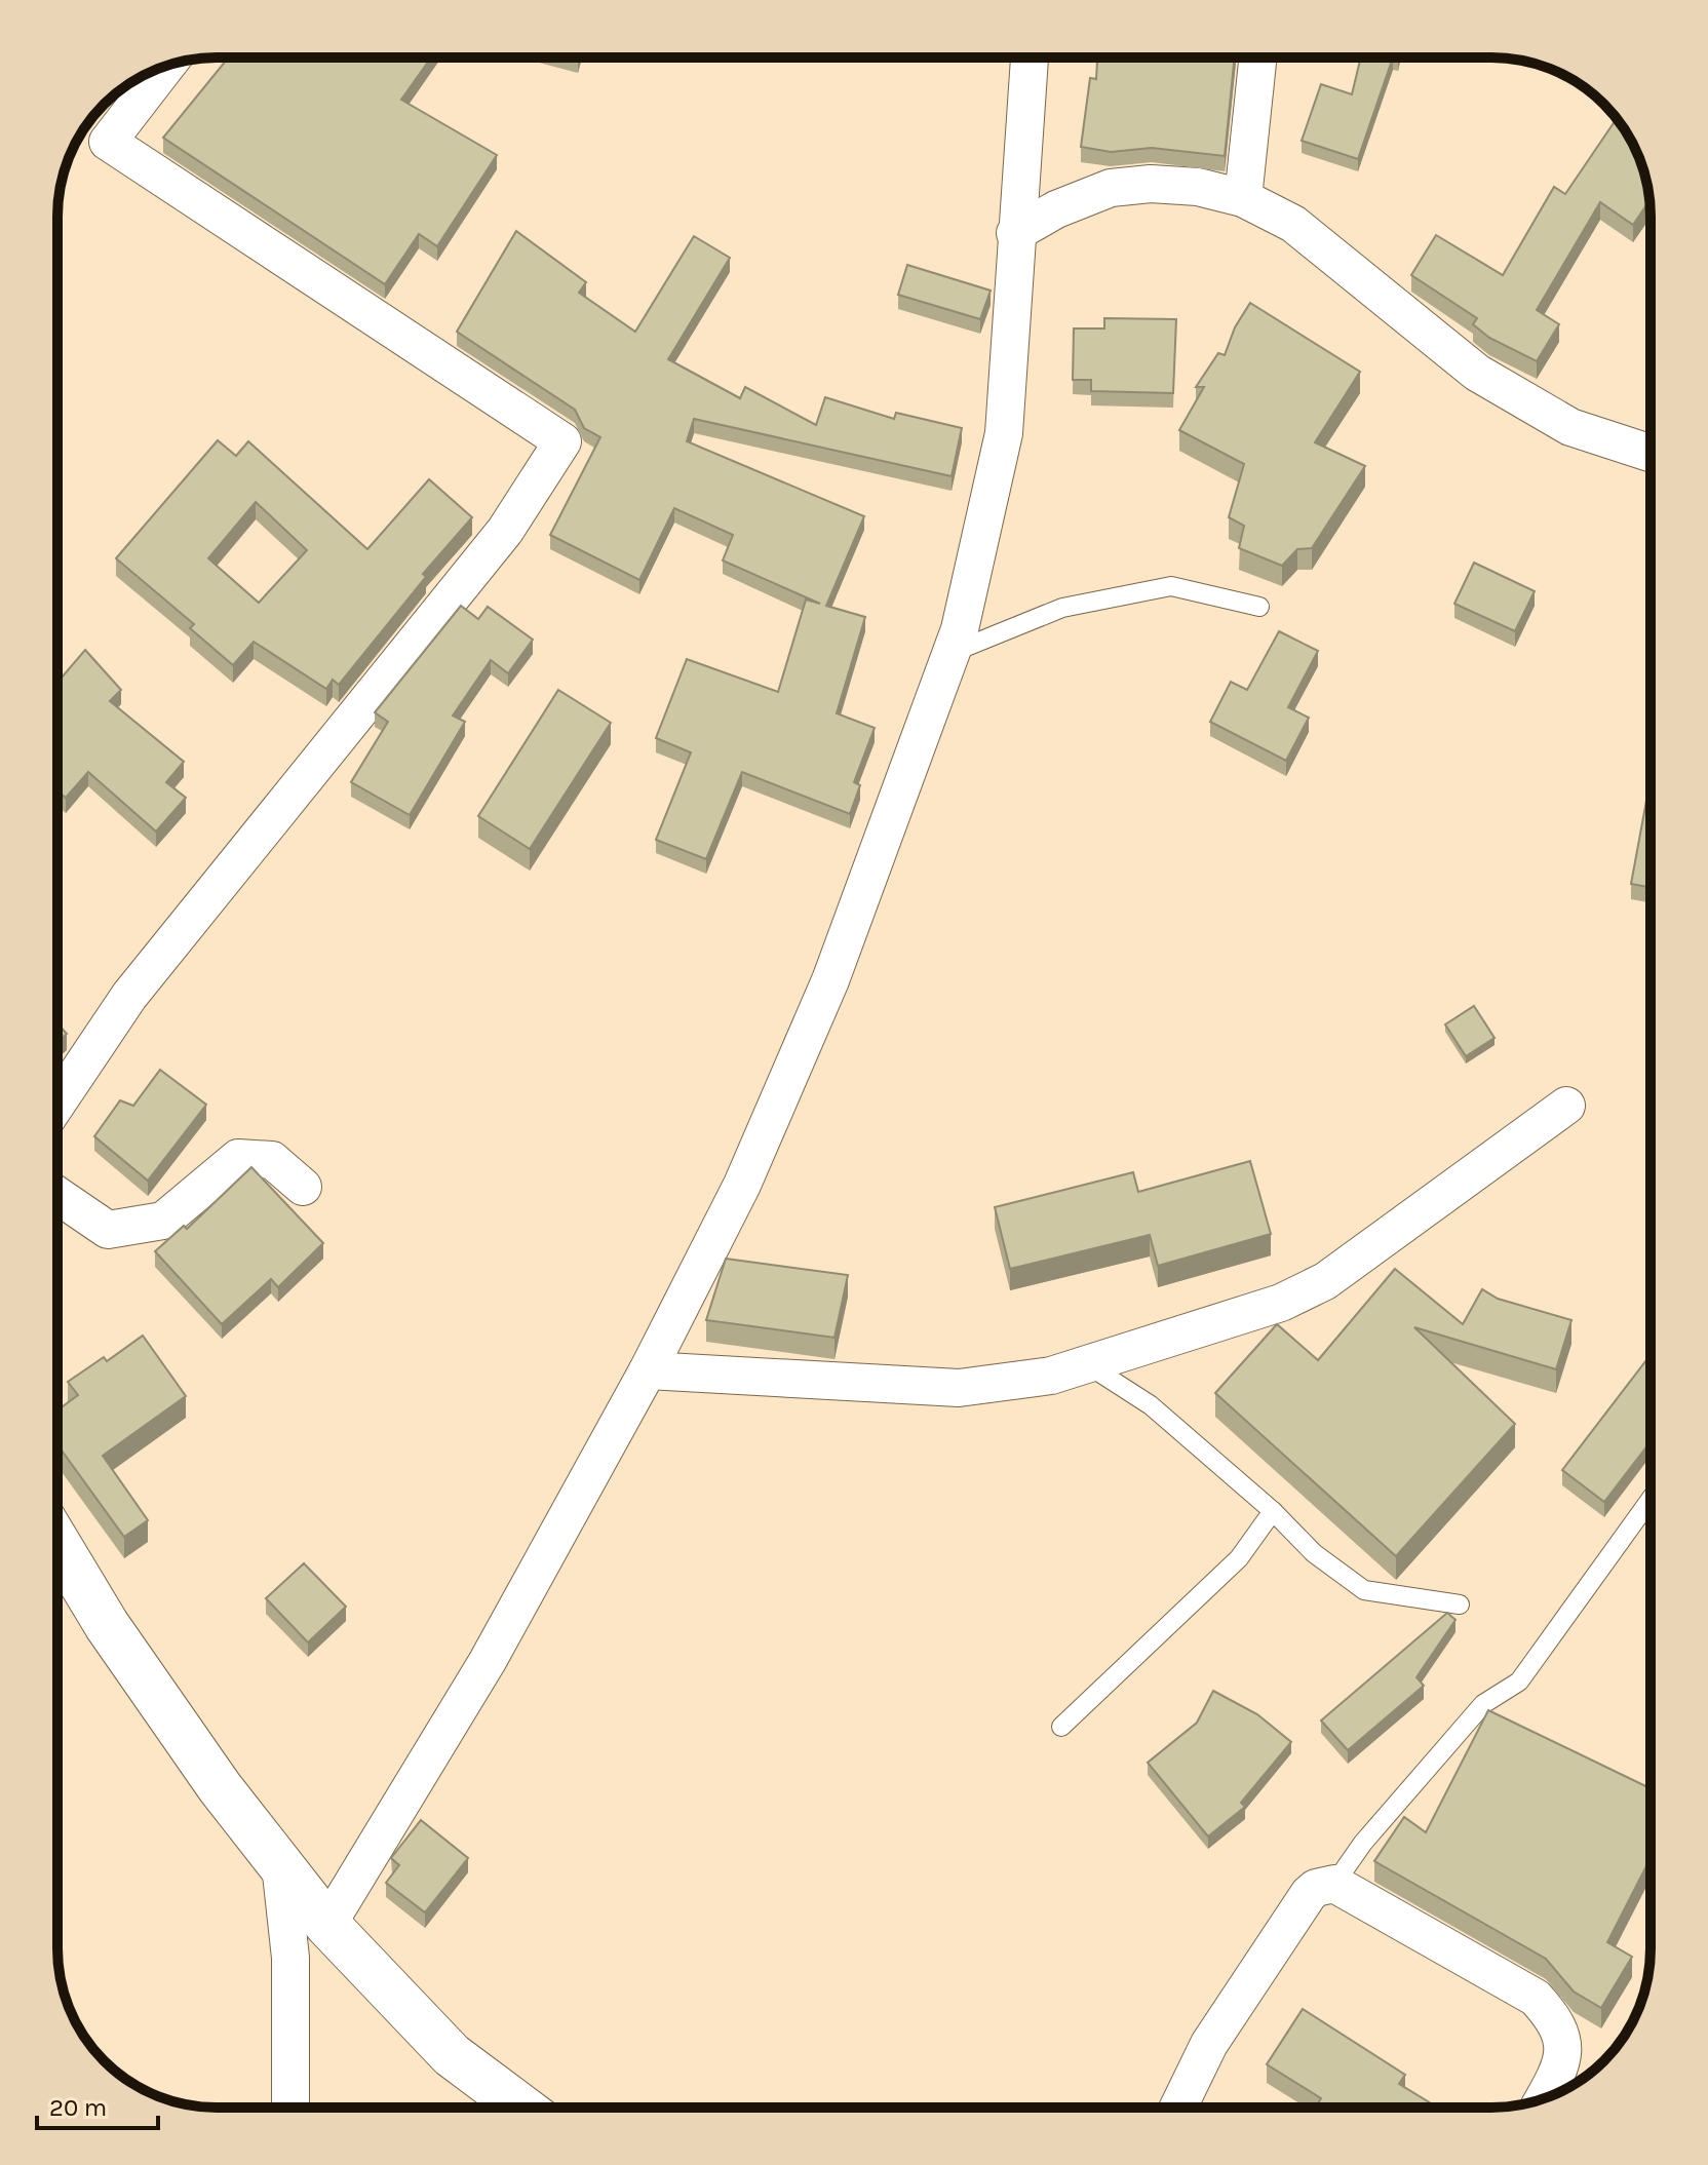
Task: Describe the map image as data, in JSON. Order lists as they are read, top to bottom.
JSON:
{
  "scale_bar": "20 m"
}
